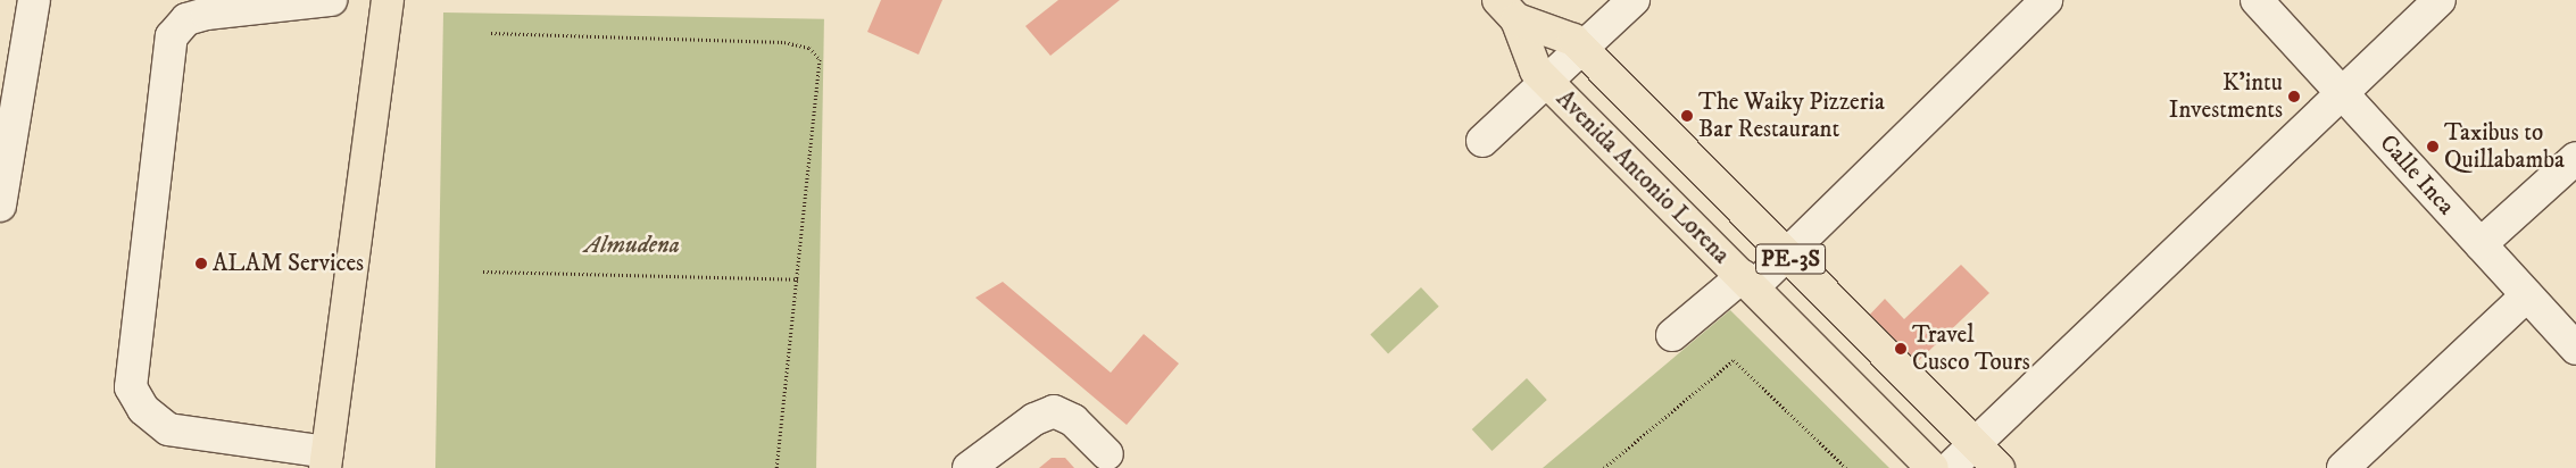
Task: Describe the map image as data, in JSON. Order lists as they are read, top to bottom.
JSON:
{
  "streets": {
    "highway": ["Avenida Antonio Lorena", "PE-3S"],
    "street": ["Calle Inca"]
  },
  "parks": ["Almudena"],
  "places": [
    "K'intu Investments",
    "The Waiky Pizzeria Bar Restaurant",
    "Taxibus to Quillabamba",
    "ALAM Services",
    "Travel Cusco Tours"
  ]
}
